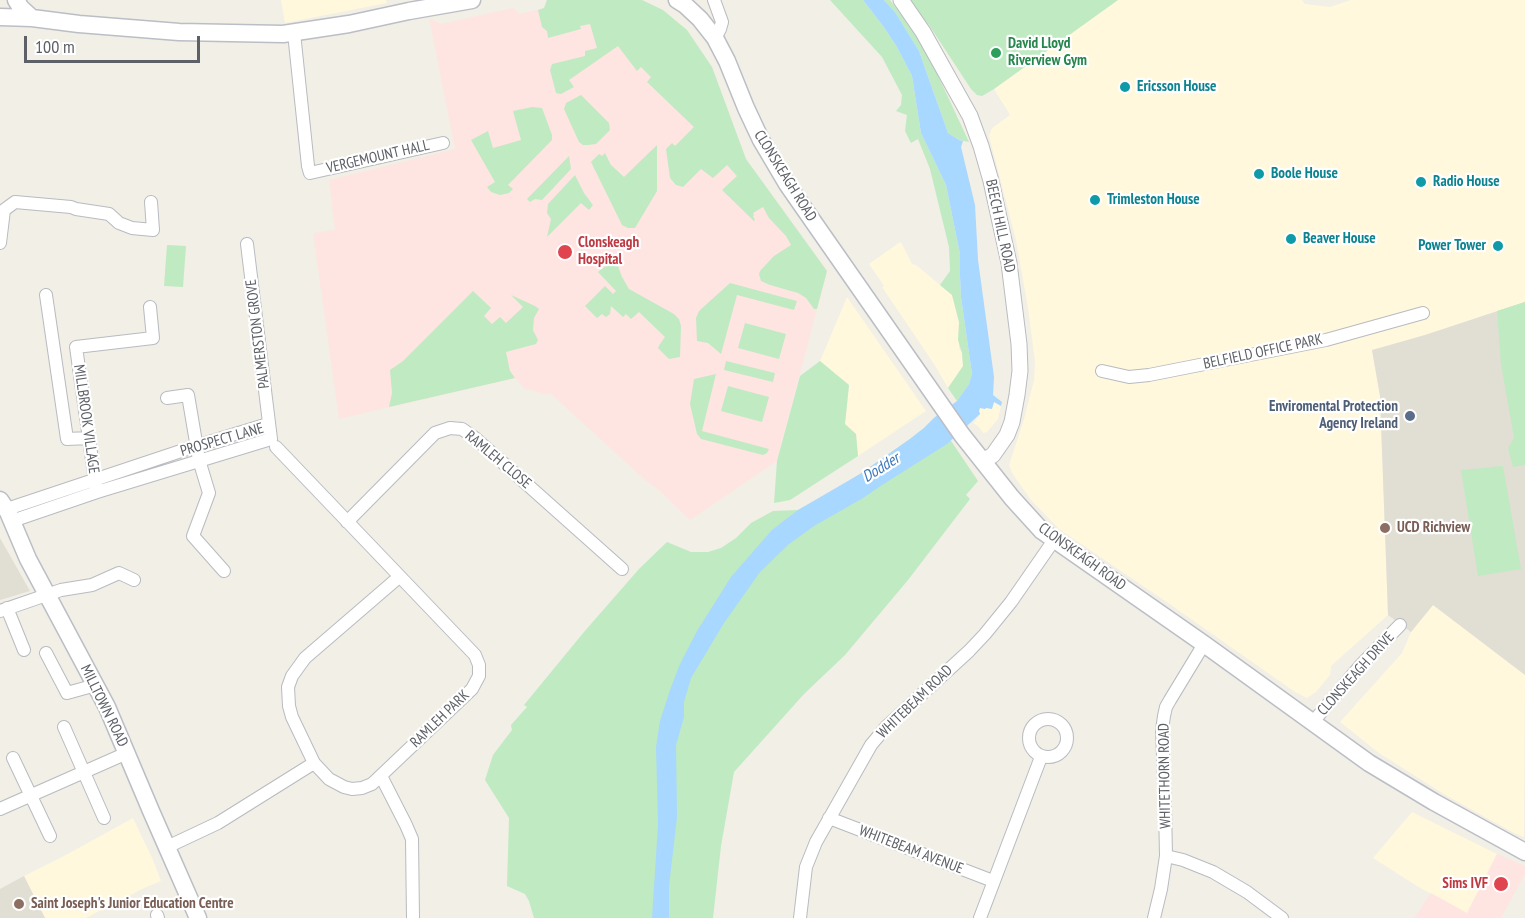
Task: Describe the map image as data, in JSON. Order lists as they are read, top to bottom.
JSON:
{
  "streets": {
    "main road": ["CLONSKEAGH ROAD", "MILLTOWN ROAD"],
    "street": [
      "VERGEMOUNT HALL",
      "BEECH HILL ROAD",
      "PALMERSTON GROVE",
      "BELFIELD OFFICE PARK",
      "MILLBROOK VILLAGE",
      "PROSPECT LANE",
      "RAMLEH CLOSE",
      "CLONSKEAGH DRIVE",
      "WHITEBEAM ROAD",
      "RAMLEH PARK",
      "WHITETHORN ROAD",
      "WHITEBEAM AVENUE"
    ]
  },
  "crossings": [
    ["CLONSKEAGH ROAD", "BEECH HILL ROAD"],
    ["CLONSKEAGH ROAD", "CLONSKEAGH DRIVE"],
    ["CLONSKEAGH ROAD", "WHITEBEAM ROAD"],
    ["CLONSKEAGH ROAD", "WHITETHORN ROAD"],
    ["PALMERSTON GROVE", "PROSPECT LANE"],
    ["MILLBROOK VILLAGE", "PROSPECT LANE"],
    ["PROSPECT LANE", "MILLTOWN ROAD"],
    ["RAMLEH CLOSE", "RAMLEH PARK"],
    ["WHITEBEAM ROAD", "WHITEBEAM AVENUE"]
  ],
  "water": ["Dodder"],
  "places": [
    "David Lloyd Riverview Gym",
    "Ericsson House",
    "Boole House",
    "Radio House",
    "Trimleston House",
    "Beaver House",
    "Power Tower",
    "Clonskeagh Hospital",
    "Enviromental Protection Agency Ireland",
    "UCD Richview",
    "Sims IVF",
    "Saint Joseph's Junior Education Centre"
  ],
  "scale_bar": "100 m"
}
